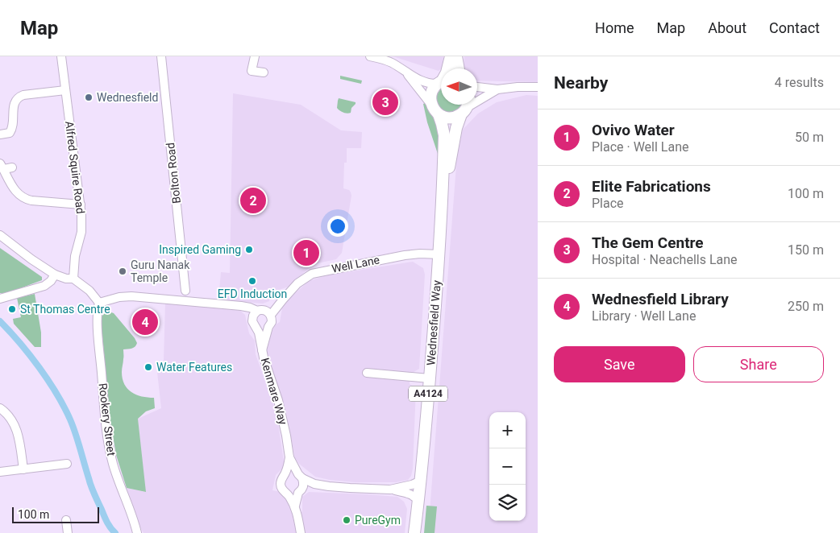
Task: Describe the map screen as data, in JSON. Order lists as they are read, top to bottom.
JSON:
{
  "streets": {
    "main road": ["Wednesfield Way", "A4124"],
    "street": [
      "Alfred Squire Road",
      "Bolton Road",
      "Well Lane",
      "Kenmare Way",
      "Rookery Street"
    ]
  },
  "crossings": [
    ["Well Lane", "Wednesfield Way"],
    ["Well Lane", "Kenmare Way"]
  ],
  "places": [
    "Wednesfield",
    "Inspired Gaming",
    "Guru Nanak Temple",
    "EFD Induction",
    "St Thomas Centre",
    "Water Features",
    "PureGym"
  ],
  "scale_bar": "100 m",
  "north": "left",
  "page": {
    "header": "Map",
    "nav": [
      "Home",
      "Map",
      "About",
      "Contact"
    ],
    "heading": ["Nearby", "4 results"],
    "pins": [
      "3",
      "2",
      "1",
      "4"
    ],
    "list": [
      {
        "mark": "1",
        "name": "Ovivo Water",
        "note": "Place · Well Lane",
        "value": "50 m"
      },
      {
        "mark": "2",
        "name": "Elite Fabrications",
        "note": "Place",
        "value": "100 m"
      },
      {
        "mark": "3",
        "name": "The Gem Centre",
        "note": "Hospital · Neachells Lane",
        "value": "150 m"
      },
      {
        "mark": "4",
        "name": "Wednesfield Library",
        "note": "Library · Well Lane",
        "value": "250 m"
      }
    ],
    "buttons": ["Save", "Share"],
    "map_buttons": ["+", "−"],
    "scale": "100 m"
  }
}
